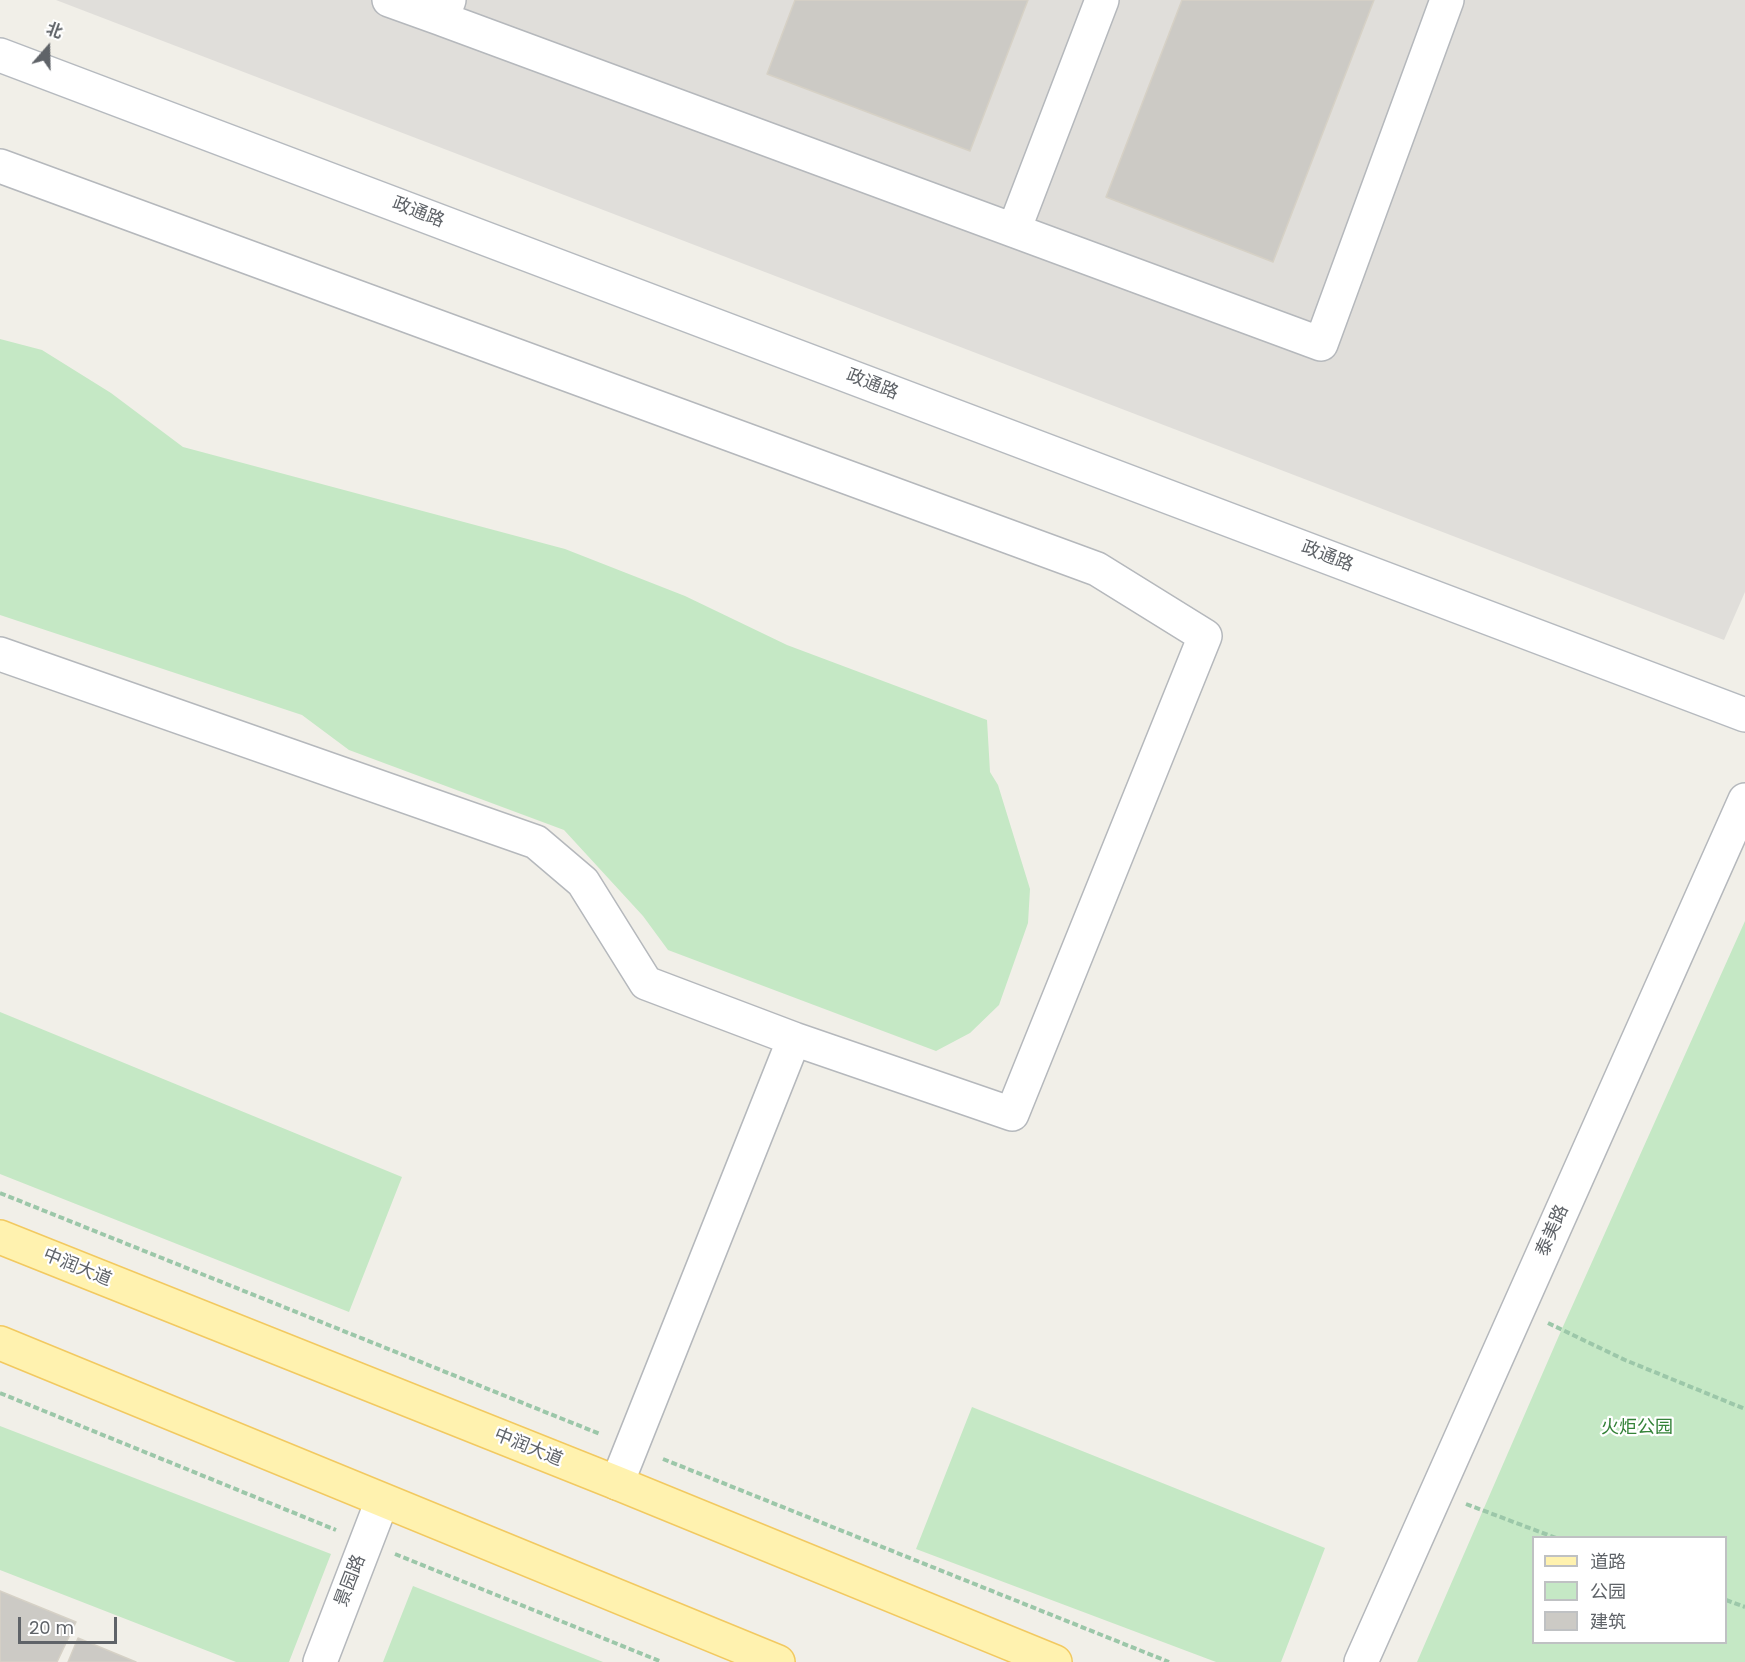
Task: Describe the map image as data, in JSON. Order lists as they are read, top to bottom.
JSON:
{
  "streets": {
    "main road": ["中润大道"],
    "street": ["政通路", "泰美路", "景园路"]
  },
  "parks": ["火炬公园"],
  "legend": ["道路", "公园", "建筑"],
  "scale_bar": "20 m",
  "north": "top"
}
